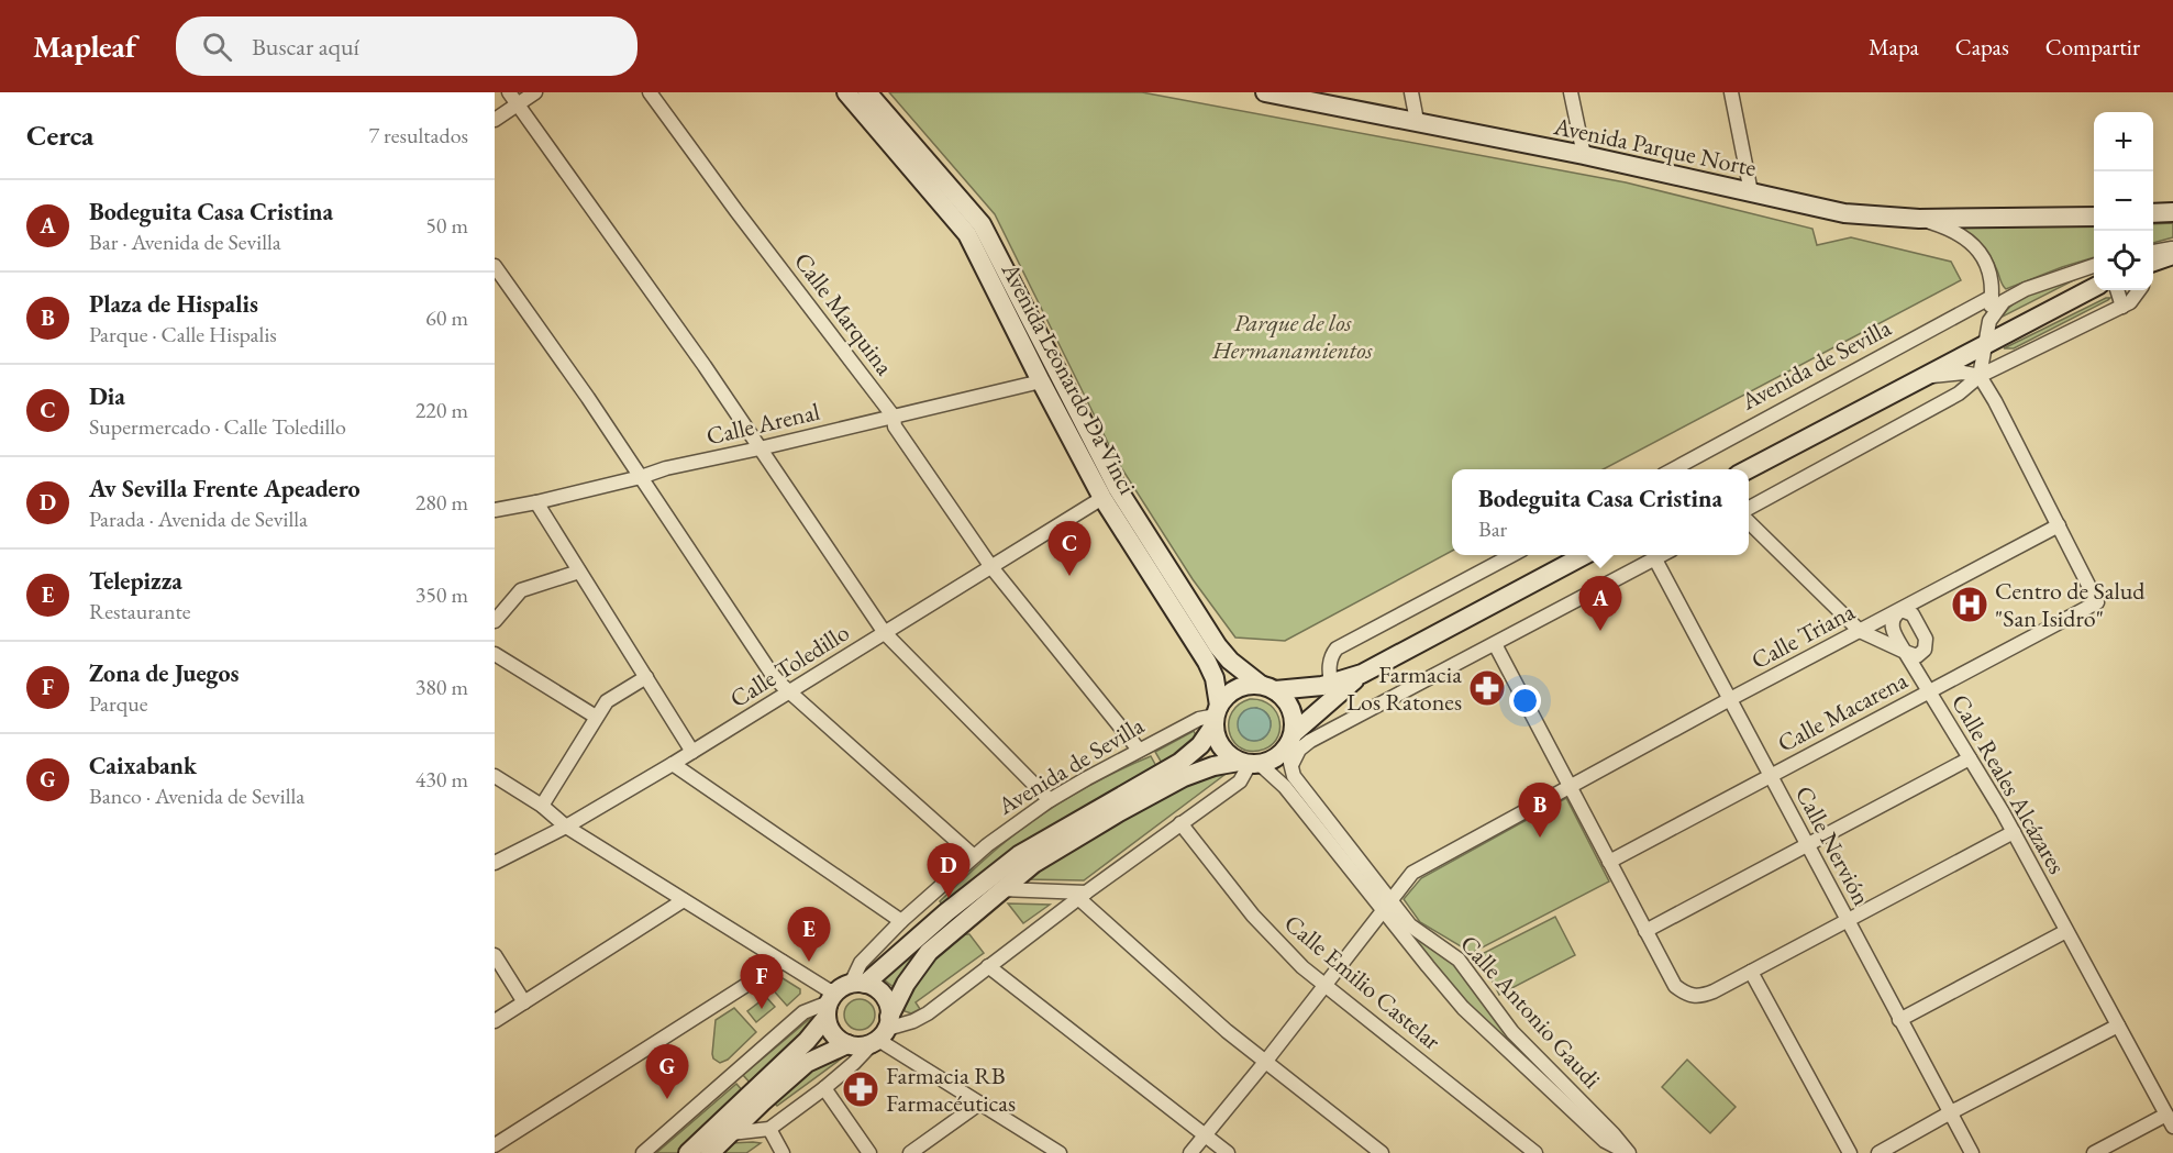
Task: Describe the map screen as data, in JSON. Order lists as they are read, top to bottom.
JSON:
{
  "streets": {
    "main road": ["Avenida Parque Norte", "Avenida de Sevilla", "Avenida Leonardo Da Vinci"],
    "street": [
      "Calle Marquina",
      "Calle Arenal",
      "Calle Triana",
      "Calle Toledillo",
      "Calle Macarena",
      "Calle Reales Alcázares",
      "Calle Nervión",
      "Calle Emilio Castelar",
      "Calle Antonio Gaudi"
    ]
  },
  "crossings": [
    ["Calle Marquina", "Avenida de Sevilla"],
    ["Calle Marquina", "Calle Arenal"],
    ["Calle Marquina", "Calle Toledillo"],
    ["Avenida de Sevilla", "Avenida Leonardo Da Vinci"],
    ["Avenida de Sevilla", "Calle Antonio Gaudi"],
    ["Avenida Leonardo Da Vinci", "Calle Arenal"],
    ["Avenida Leonardo Da Vinci", "Calle Toledillo"],
    ["Avenida Leonardo Da Vinci", "Calle Antonio Gaudi"],
    ["Calle Triana", "Calle Macarena"],
    ["Calle Triana", "Calle Reales Alcázares"],
    ["Calle Triana", "Calle Nervión"],
    ["Calle Triana", "Calle Emilio Castelar"],
    ["Calle Triana", "Calle Antonio Gaudi"],
    ["Calle Macarena", "Calle Reales Alcázares"],
    ["Calle Macarena", "Calle Nervión"]
  ],
  "parks": ["Parque de los Hermanamientos"],
  "places": {
    "hospital": ["Centro de Salud \"San Isidro\""],
    "pharmacy": ["Farmacia Los Ratones", "Farmacia RB Farmacéuticas"]
  },
  "page": {
    "header": "Mapleaf",
    "search": "Buscar aquí",
    "nav": ["Mapa", "Capas", "Compartir"],
    "heading": ["Cerca", "7 resultados"],
    "map_buttons": ["+", "−"],
    "list": [
      {
        "mark": "A",
        "name": "Bodeguita Casa Cristina",
        "note": "Bar · Avenida de Sevilla",
        "value": "50 m"
      },
      {
        "mark": "B",
        "name": "Plaza de Hispalis",
        "note": "Parque · Calle Hispalis",
        "value": "60 m"
      },
      {
        "mark": "C",
        "name": "Dia",
        "note": "Supermercado · Calle Toledillo",
        "value": "220 m"
      },
      {
        "mark": "D",
        "name": "Av Sevilla Frente Apeadero",
        "note": "Parada · Avenida de Sevilla",
        "value": "280 m"
      },
      {
        "mark": "E",
        "name": "Telepizza",
        "note": "Restaurante",
        "value": "350 m"
      },
      {
        "mark": "F",
        "name": "Zona de Juegos",
        "note": "Parque",
        "value": "380 m"
      },
      {
        "mark": "G",
        "name": "Caixabank",
        "note": "Banco · Avenida de Sevilla",
        "value": "430 m"
      }
    ],
    "popup": ["Bodeguita Casa Cristina", "Bar"],
    "pins": [
      "C",
      "A",
      "B",
      "D",
      "E",
      "F",
      "G"
    ]
  }
}
